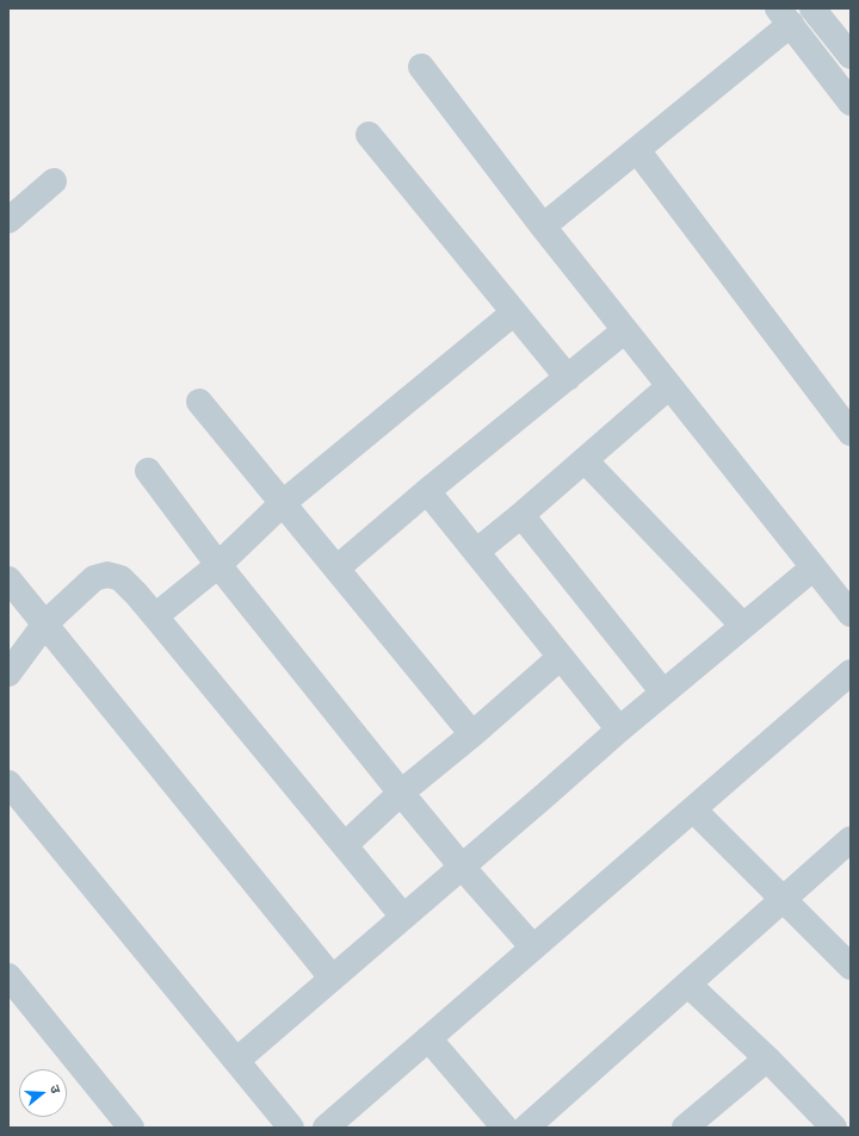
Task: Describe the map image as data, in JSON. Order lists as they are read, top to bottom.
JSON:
{
  "north": "right"
}
